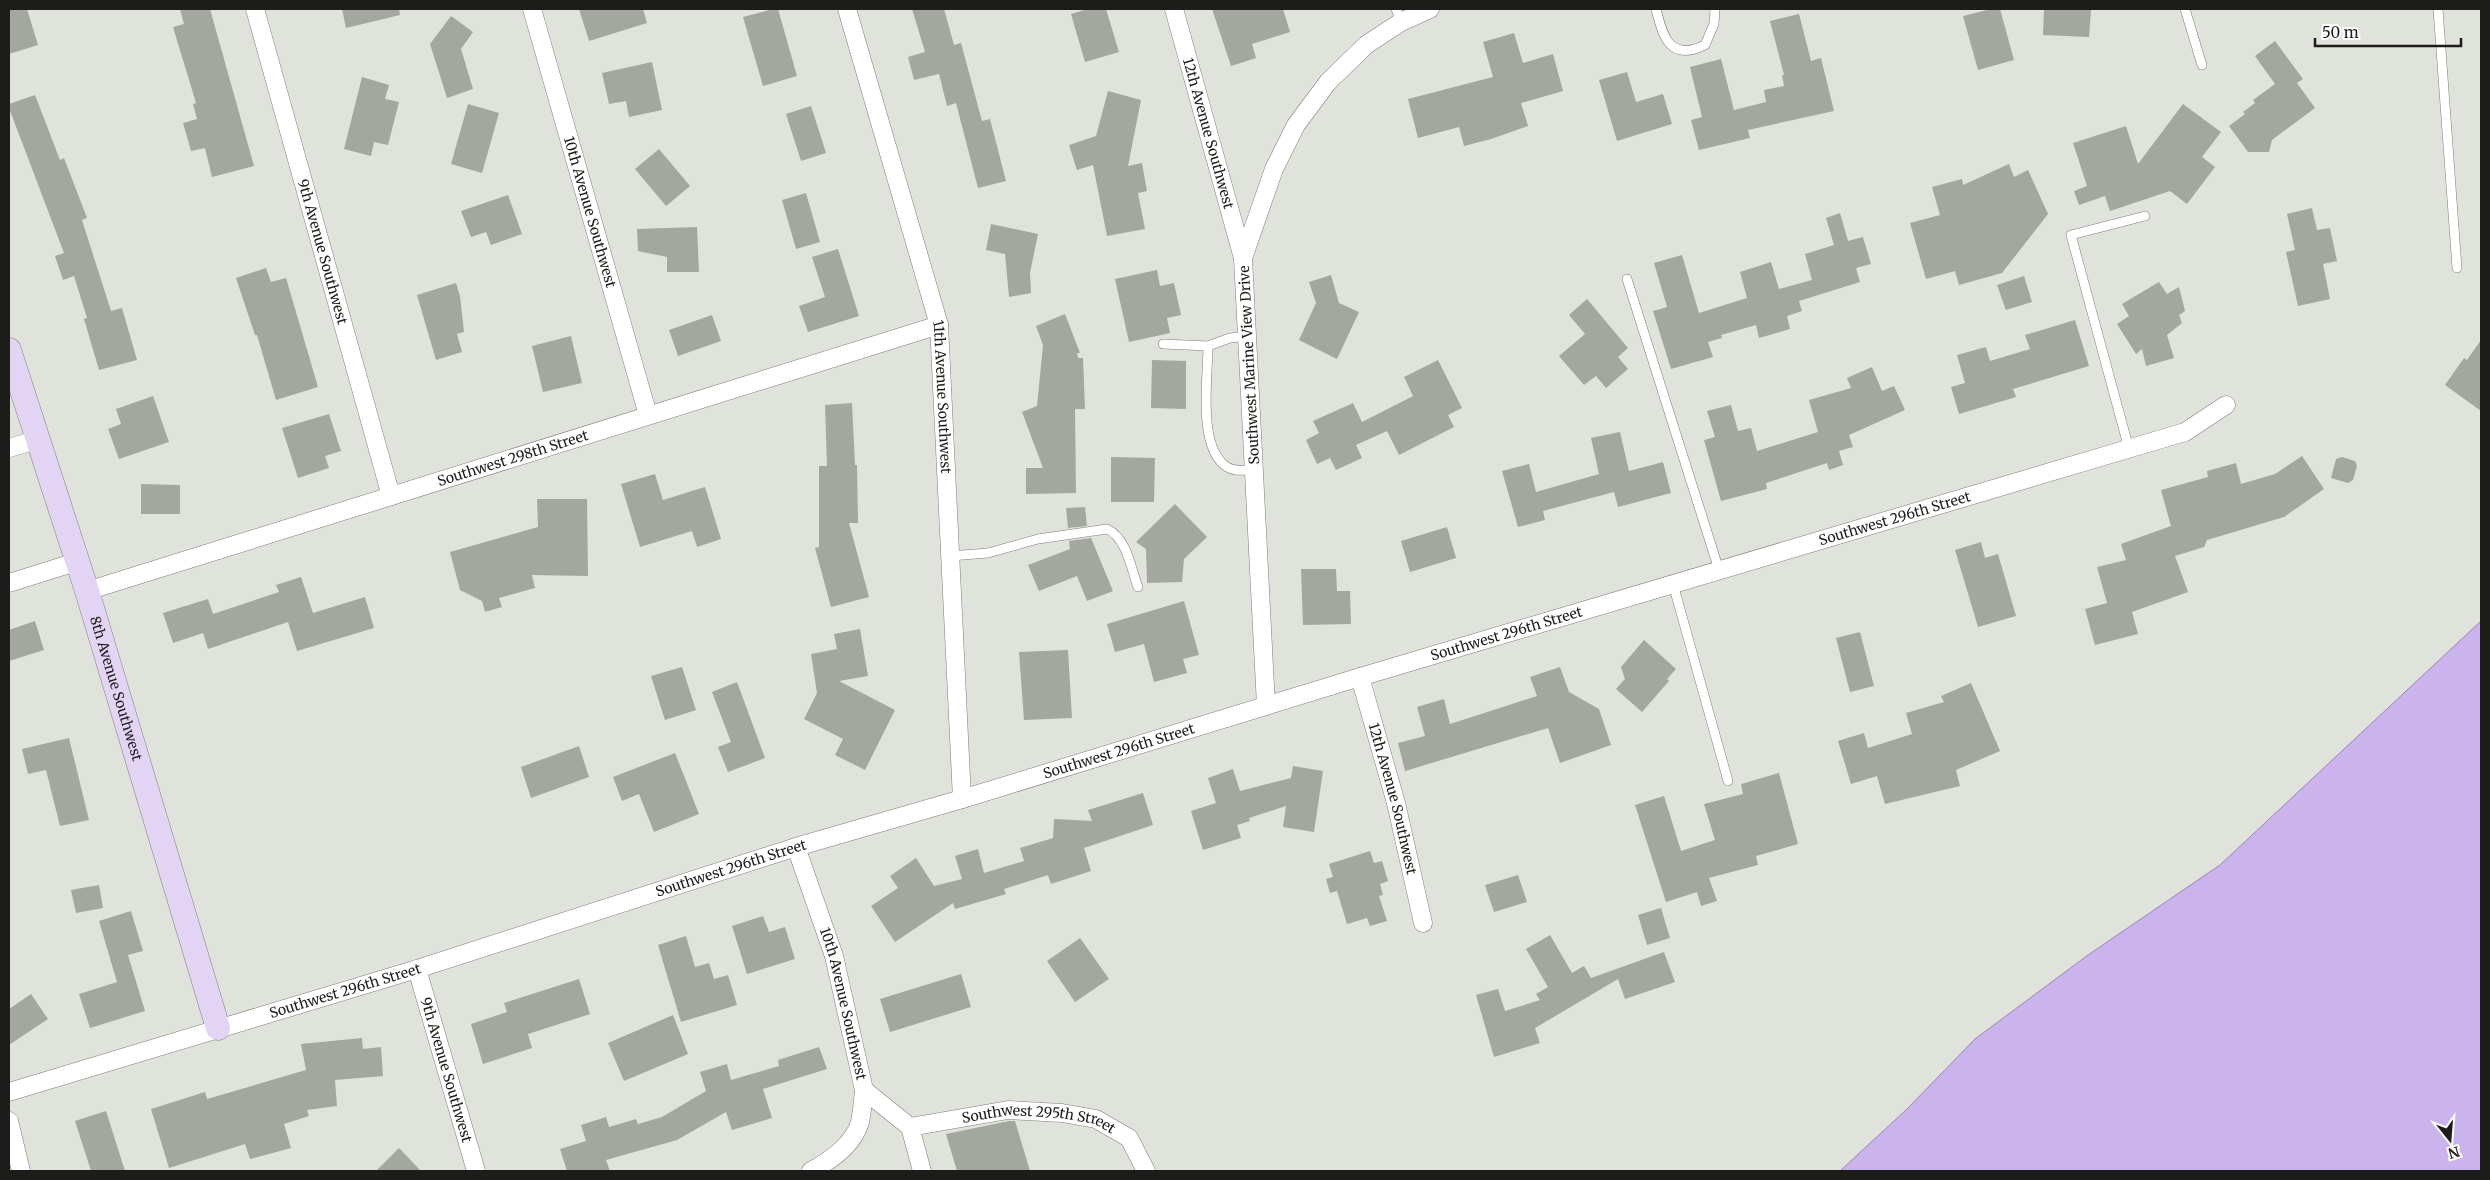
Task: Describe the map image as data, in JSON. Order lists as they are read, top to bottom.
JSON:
{
  "streets": {
    "street": [
      "12th Avenue Southwest",
      "10th Avenue Southwest",
      "9th Avenue Southwest",
      "Southwest Marine View Drive",
      "11th Avenue Southwest",
      "Southwest 298th Street",
      "Southwest 296th Street",
      "8th Avenue Southwest",
      "Southwest 295th Street"
    ]
  },
  "crossings": [
    ["12th Avenue Southwest", "Southwest Marine View Drive"],
    ["12th Avenue Southwest", "Southwest 296th Street"],
    ["10th Avenue Southwest", "Southwest 298th Street"],
    ["10th Avenue Southwest", "Southwest 296th Street"],
    ["10th Avenue Southwest", "Southwest 295th Street"],
    ["9th Avenue Southwest", "Southwest 298th Street"],
    ["9th Avenue Southwest", "Southwest 296th Street"],
    ["Southwest Marine View Drive", "Southwest 296th Street"],
    ["11th Avenue Southwest", "Southwest 298th Street"],
    ["11th Avenue Southwest", "Southwest 296th Street"],
    ["Southwest 298th Street", "8th Avenue Southwest"],
    ["Southwest 296th Street", "8th Avenue Southwest"]
  ],
  "scale_bar": "50 m",
  "north": "bottom"
}
